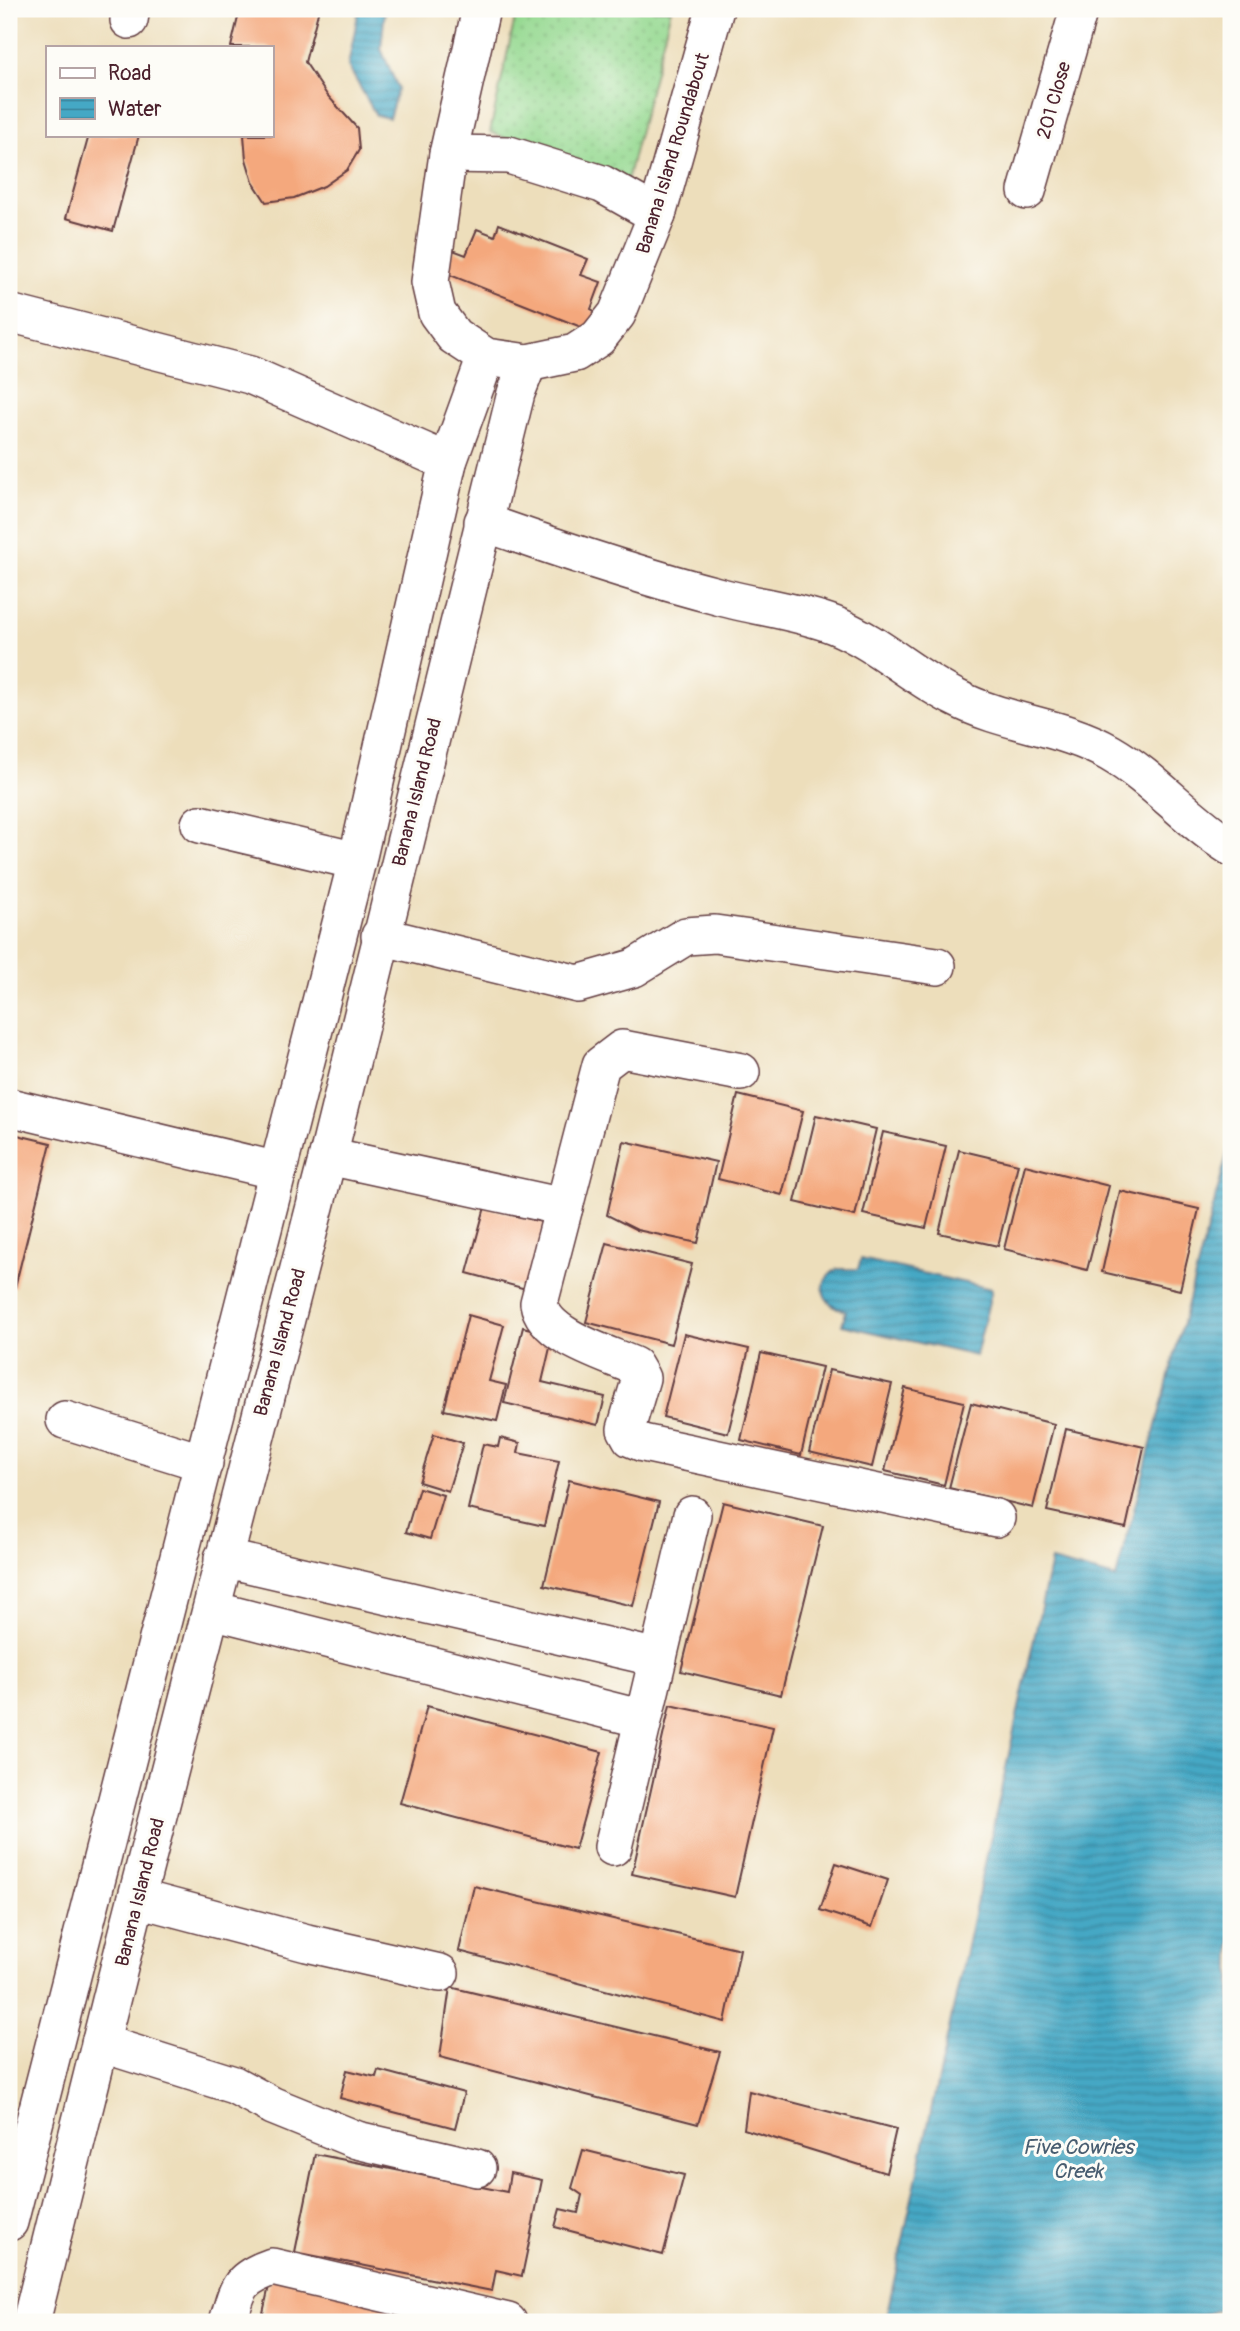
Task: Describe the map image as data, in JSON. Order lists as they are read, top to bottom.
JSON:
{
  "streets": {
    "street": ["201 Close", "Banana Island Roundabout", "Banana Island Road"]
  },
  "crossings": [
    ["Banana Island Roundabout", "Banana Island Road"]
  ],
  "water": ["Five Cowries Creek"],
  "legend": ["Road", "Water"]
}
